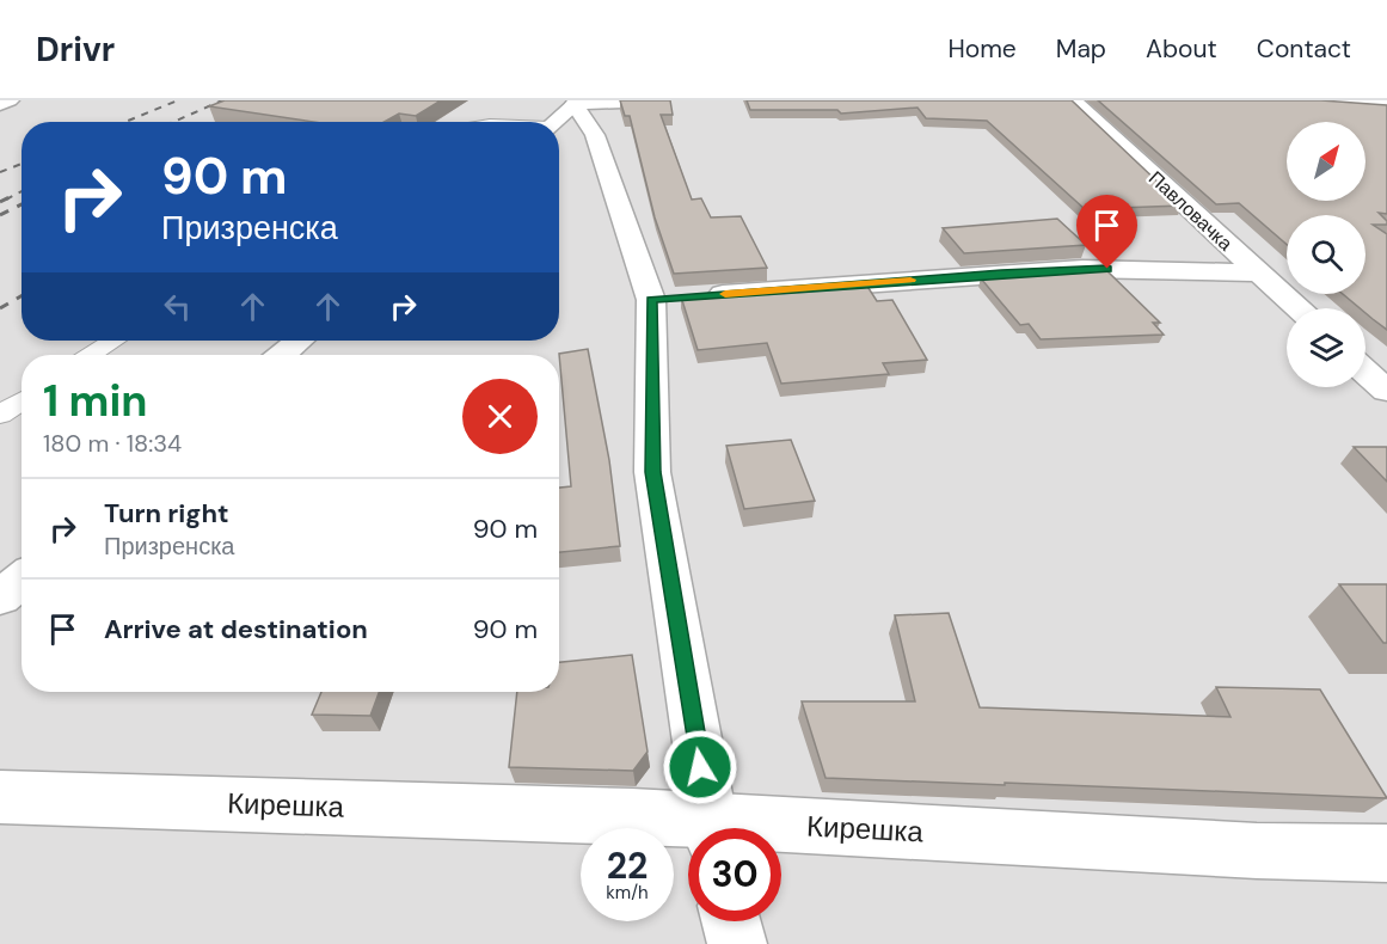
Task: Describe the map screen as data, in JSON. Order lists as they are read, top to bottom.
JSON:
{
  "streets": {
    "street": ["Павловачка", "Кирешка"]
  },
  "north": "top right",
  "page": {
    "header": "Drivr",
    "nav": [
      "Home",
      "Map",
      "About",
      "Contact"
    ],
    "turn": ["90 m", "Призренска"],
    "heading": ["1 min", "180 m · 18:34"],
    "list": [
      {
        "name": "Turn right",
        "note": "Призренска",
        "value": "90 m"
      },
      {
        "name": "Arrive at destination",
        "value": "90 m"
      }
    ],
    "speed": "22 km/h",
    "limit": "30"
  }
}
